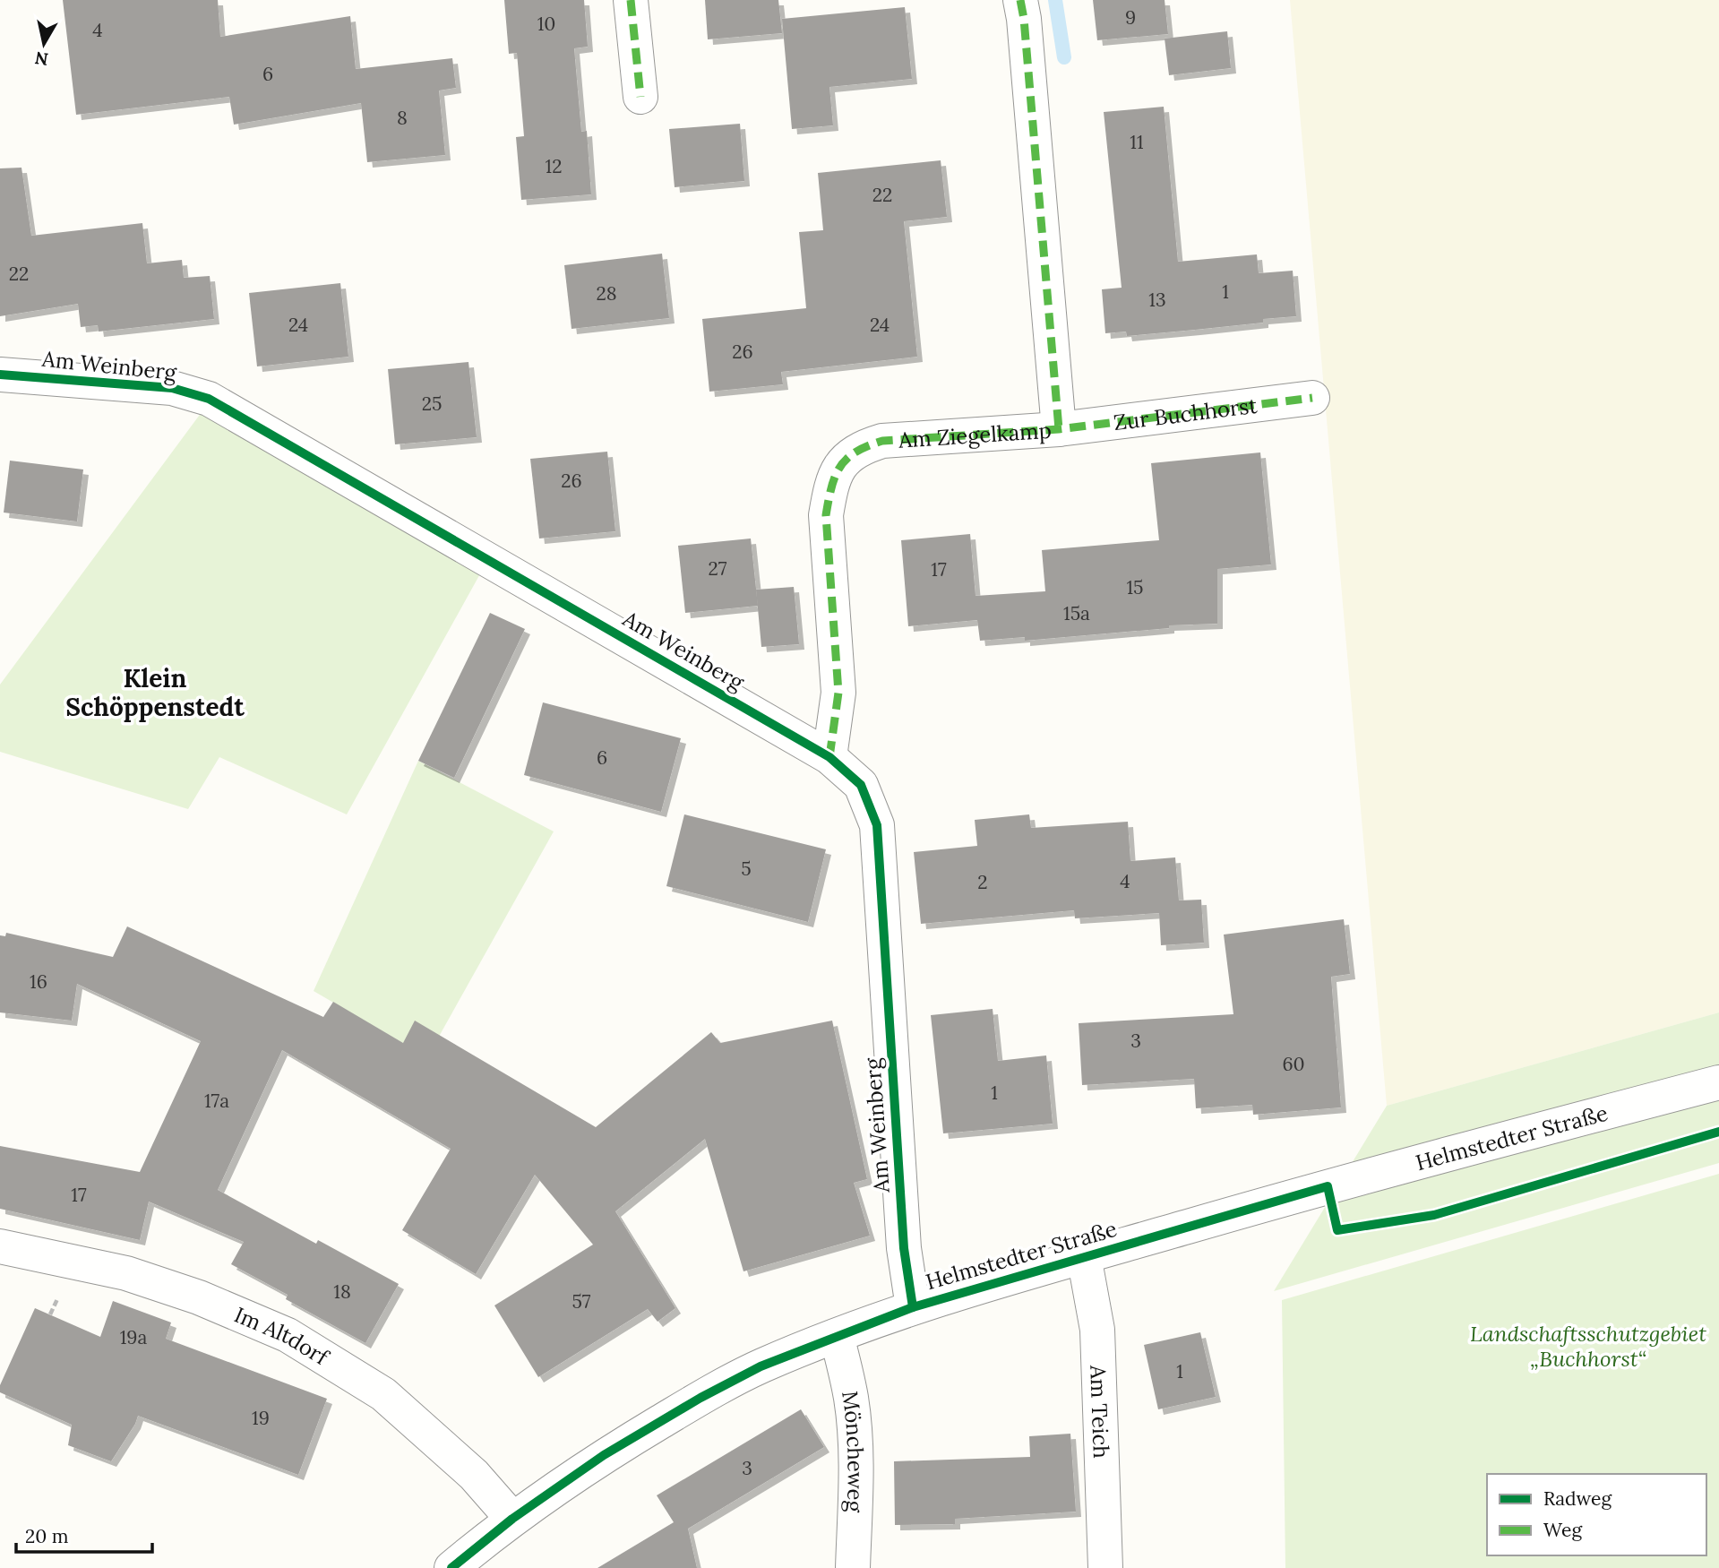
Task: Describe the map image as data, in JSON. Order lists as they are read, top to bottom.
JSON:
{
  "streets": {
    "street": [
      "Am Weinberg",
      "Zur Buchhorst",
      "Am Ziegelkamp",
      "Helmstedter Straße",
      "Im Altdorf",
      "Am Teich",
      "Möncheweg"
    ]
  },
  "crossings": [
    ["Am Weinberg", "Am Ziegelkamp"],
    ["Am Weinberg", "Helmstedter Straße"],
    ["Zur Buchhorst", "Am Ziegelkamp"],
    ["Helmstedter Straße", "Im Altdorf"],
    ["Helmstedter Straße", "Am Teich"],
    ["Helmstedter Straße", "Möncheweg"]
  ],
  "districts": ["Klein Schöppenstedt"],
  "parks": ["Landschaftsschutzgebiet „Buchhorst“"],
  "house_numbers": [
    "9",
    "10",
    "4",
    "6",
    "8",
    "11",
    "12",
    "22",
    "22",
    "1",
    "28",
    "13",
    "24",
    "24",
    "26",
    "25",
    "26",
    "27",
    "17",
    "15",
    "15a",
    "6",
    "5",
    "4",
    "2",
    "16",
    "3",
    "60",
    "1",
    "17a",
    "17",
    "18",
    "57",
    "19a",
    "1",
    "19",
    "3"
  ],
  "legend": ["Radweg", "Weg"],
  "scale_bar": "20 m",
  "north": "bottom"
}
